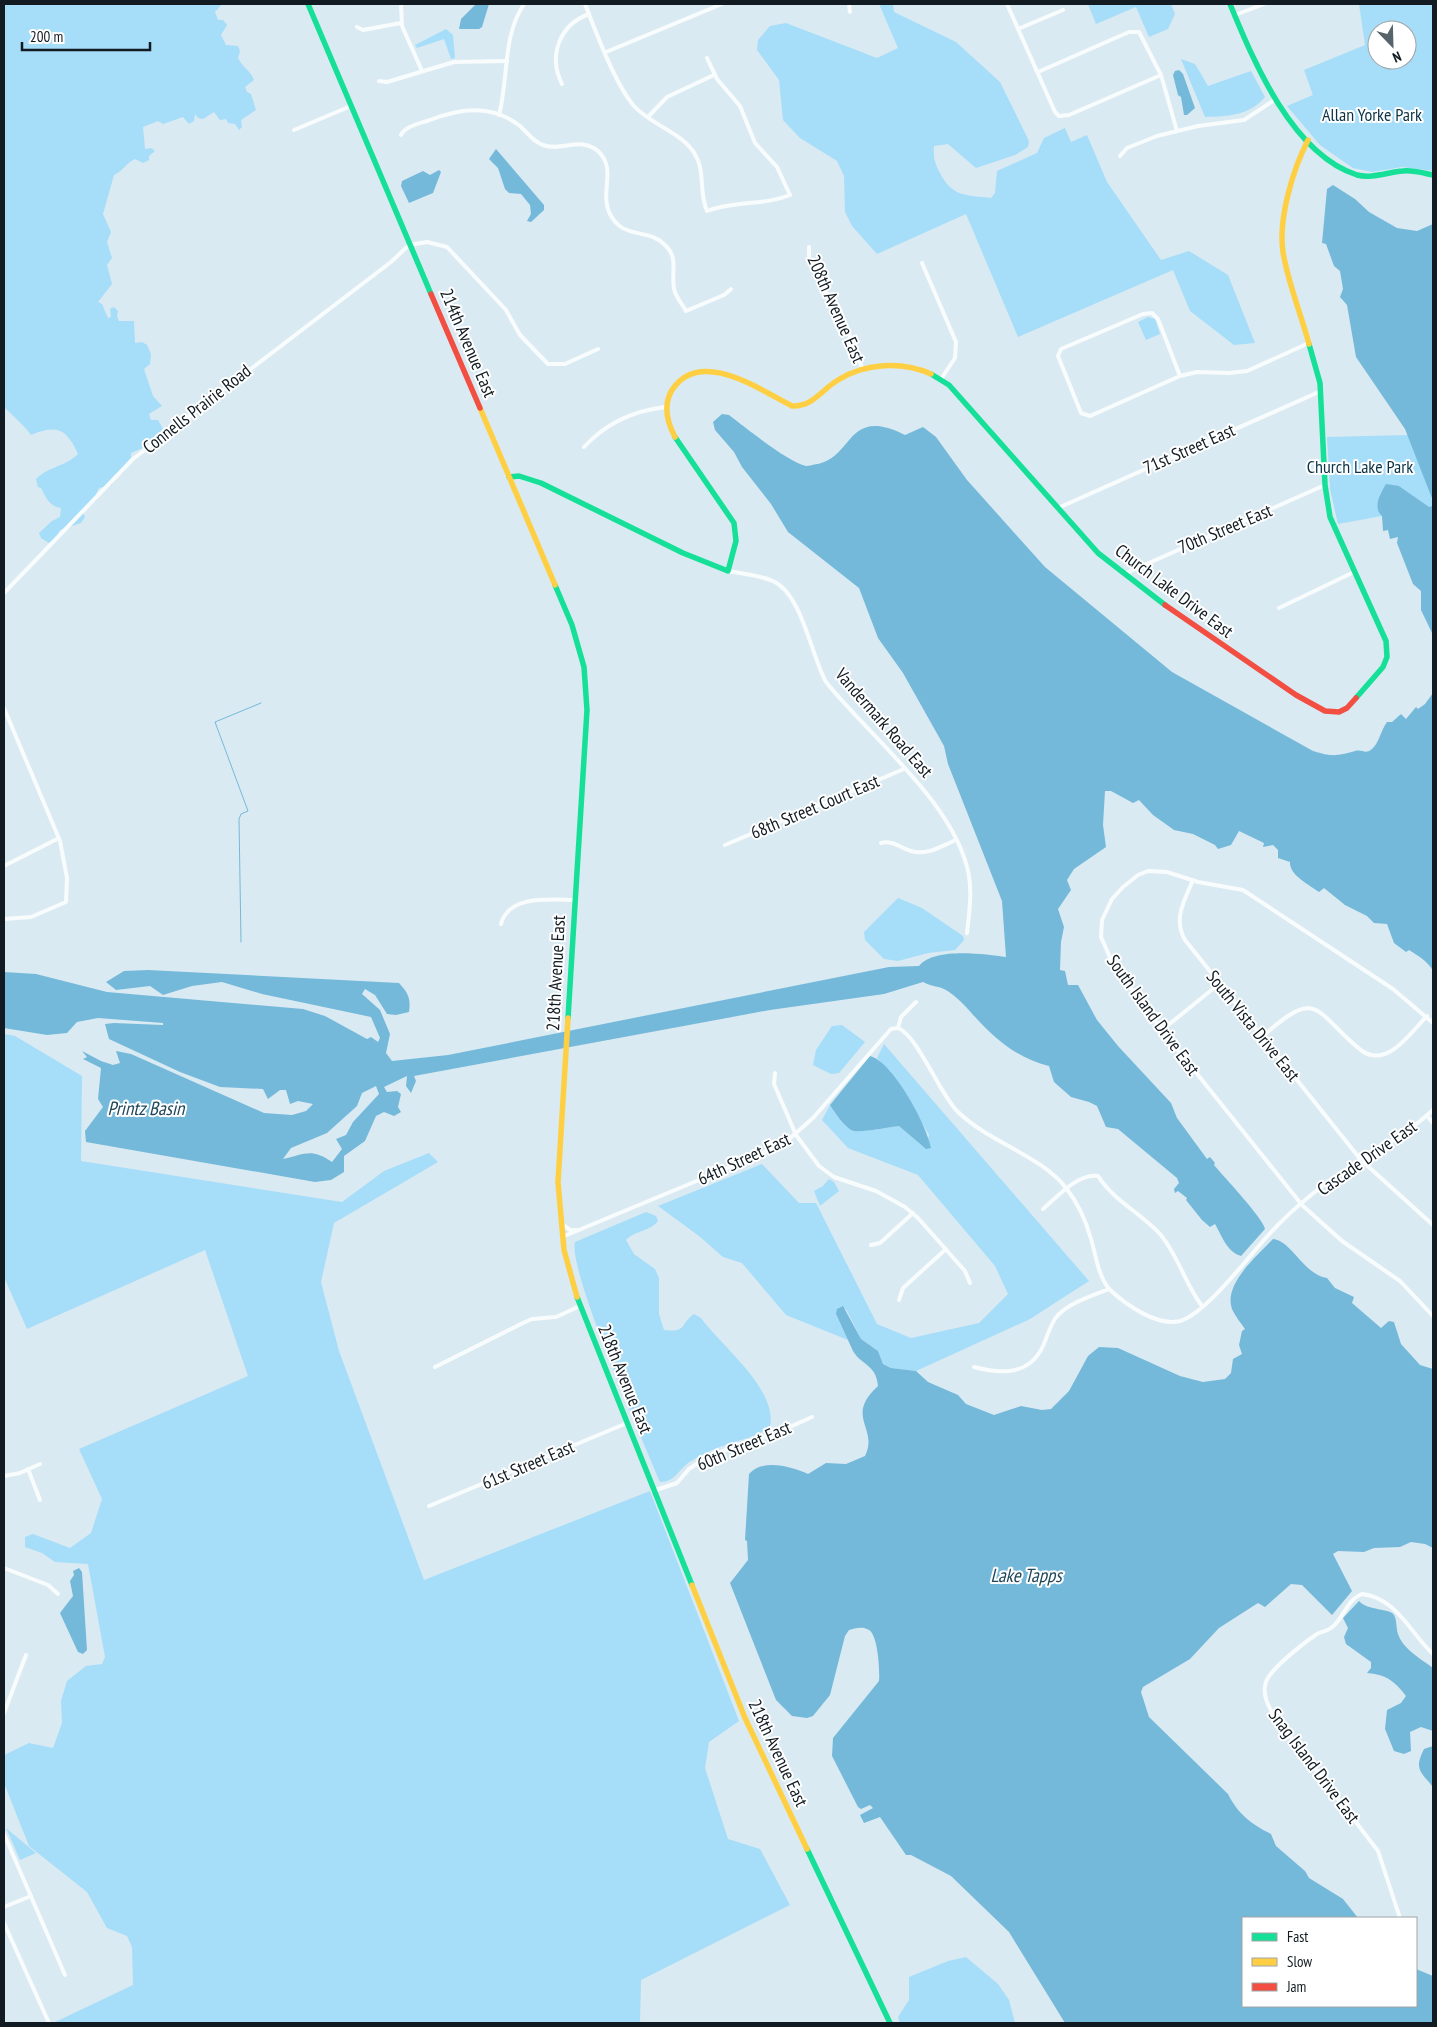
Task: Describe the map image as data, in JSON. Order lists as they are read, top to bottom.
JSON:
{
  "streets": {
    "street": [
      "208th Avenue East",
      "214th Avenue East",
      "Connells Prairie Road",
      "71st Street East",
      "70th Street East",
      "Church Lake Drive East",
      "Vandermark Road East",
      "68th Street Court East",
      "218th Avenue East",
      "South Island Drive East",
      "South Vista Drive East",
      "Cascade Drive East",
      "64th Street East",
      "60th Street East",
      "61st Street East",
      "Snag Island Drive East"
    ]
  },
  "crossings": [
    ["208th Avenue East", "Church Lake Drive East"],
    ["214th Avenue East", "Connells Prairie Road"],
    ["214th Avenue East", "Vandermark Road East"],
    ["214th Avenue East", "218th Avenue East"],
    ["71st Street East", "Church Lake Drive East"],
    ["70th Street East", "Church Lake Drive East"],
    ["Vandermark Road East", "68th Street Court East"],
    ["218th Avenue East", "64th Street East"],
    ["218th Avenue East", "60th Street East"],
    ["218th Avenue East", "61st Street East"],
    ["South Island Drive East", "South Vista Drive East"],
    ["South Island Drive East", "Cascade Drive East"],
    ["South Vista Drive East", "Cascade Drive East"]
  ],
  "water": ["Printz Basin", "Lake Tapps"],
  "parks": ["Allan Yorke Park", "Church Lake Park"],
  "legend": ["Fast", "Slow", "Jam"],
  "scale_bar": "200 m",
  "north": "bottom right"
}
